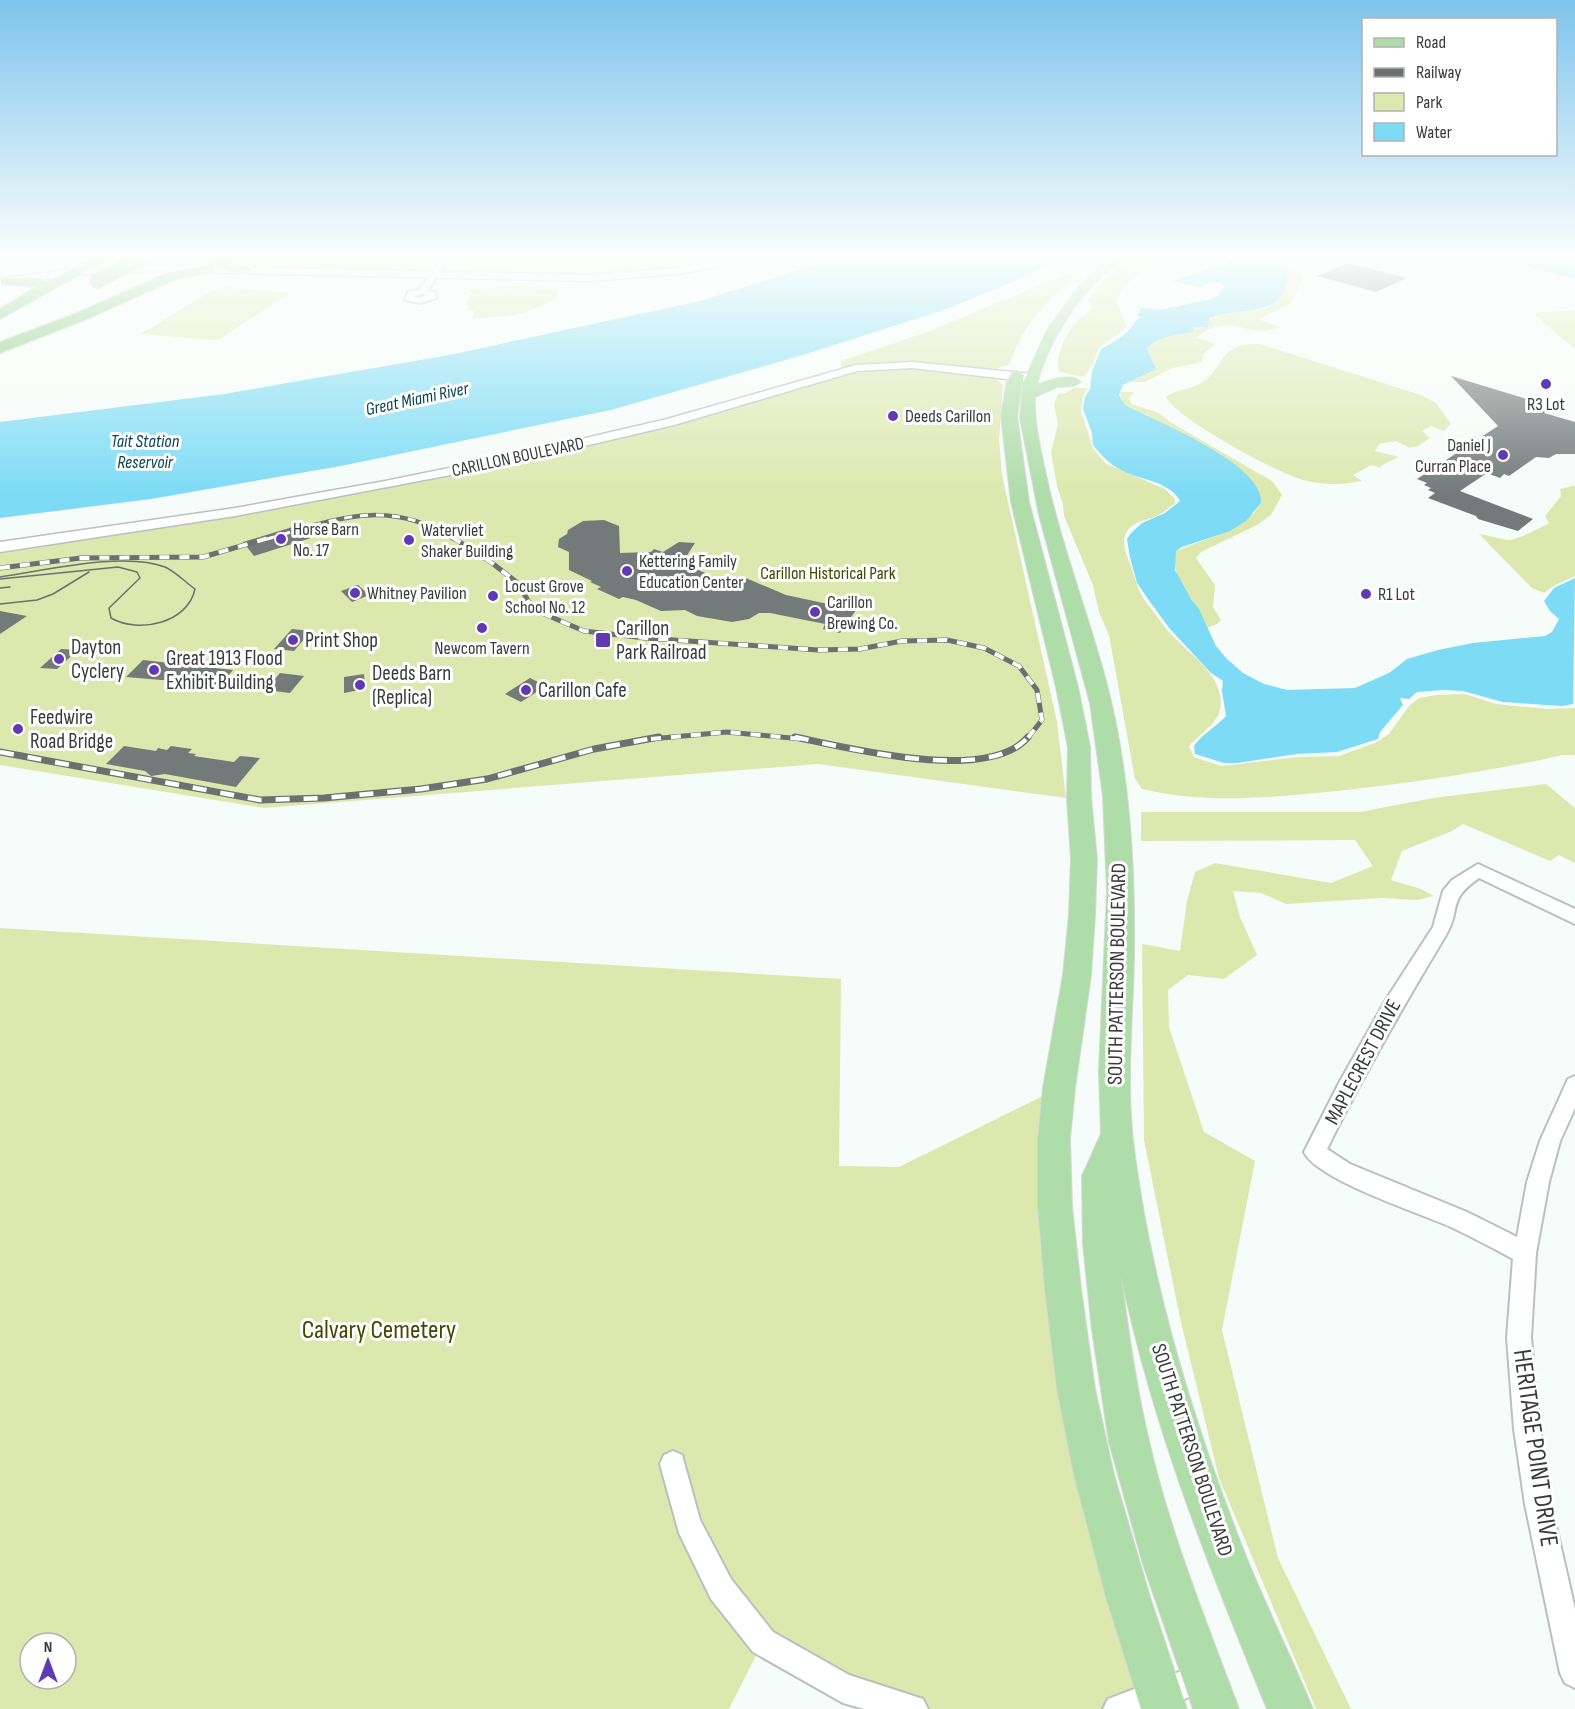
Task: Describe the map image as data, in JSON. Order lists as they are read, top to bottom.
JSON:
{
  "streets": {
    "main road": ["SOUTH PATTERSON BOULEVARD"],
    "street": ["CARILLON BOULEVARD", "MAPLECREST DRIVE", "HERITAGE POINT DRIVE"]
  },
  "crossings": [
    ["CARILLON BOULEVARD", "SOUTH PATTERSON BOULEVARD"],
    ["MAPLECREST DRIVE", "HERITAGE POINT DRIVE"]
  ],
  "water": ["Great Miami River", "Tait Station Reservoir"],
  "parks": ["Carillon Historical Park", "Calvary Cemetery"],
  "places": {
    "other": [
      "R3 Lot",
      "Deeds Carillon",
      "Daniel J Curran Place",
      "Horse Barn No. 17",
      "Watervliet Shaker Building",
      "Kettering Family Education Center",
      "Whitney Pavilion",
      "R1 Lot",
      "Locust Grove School No. 12",
      "Carillon Brewing Co.",
      "Newcom Tavern",
      "Print Shop",
      "Dayton Cyclery",
      "Great 1913 Flood Exhibit Building",
      "Deeds Barn (Replica)",
      "Carillon Cafe",
      "Feedwire Road Bridge"
    ],
    "transit": ["Carillon Park Railroad"]
  },
  "legend": [
    "Road",
    "Railway",
    "Park",
    "Water"
  ],
  "north": "top"
}
